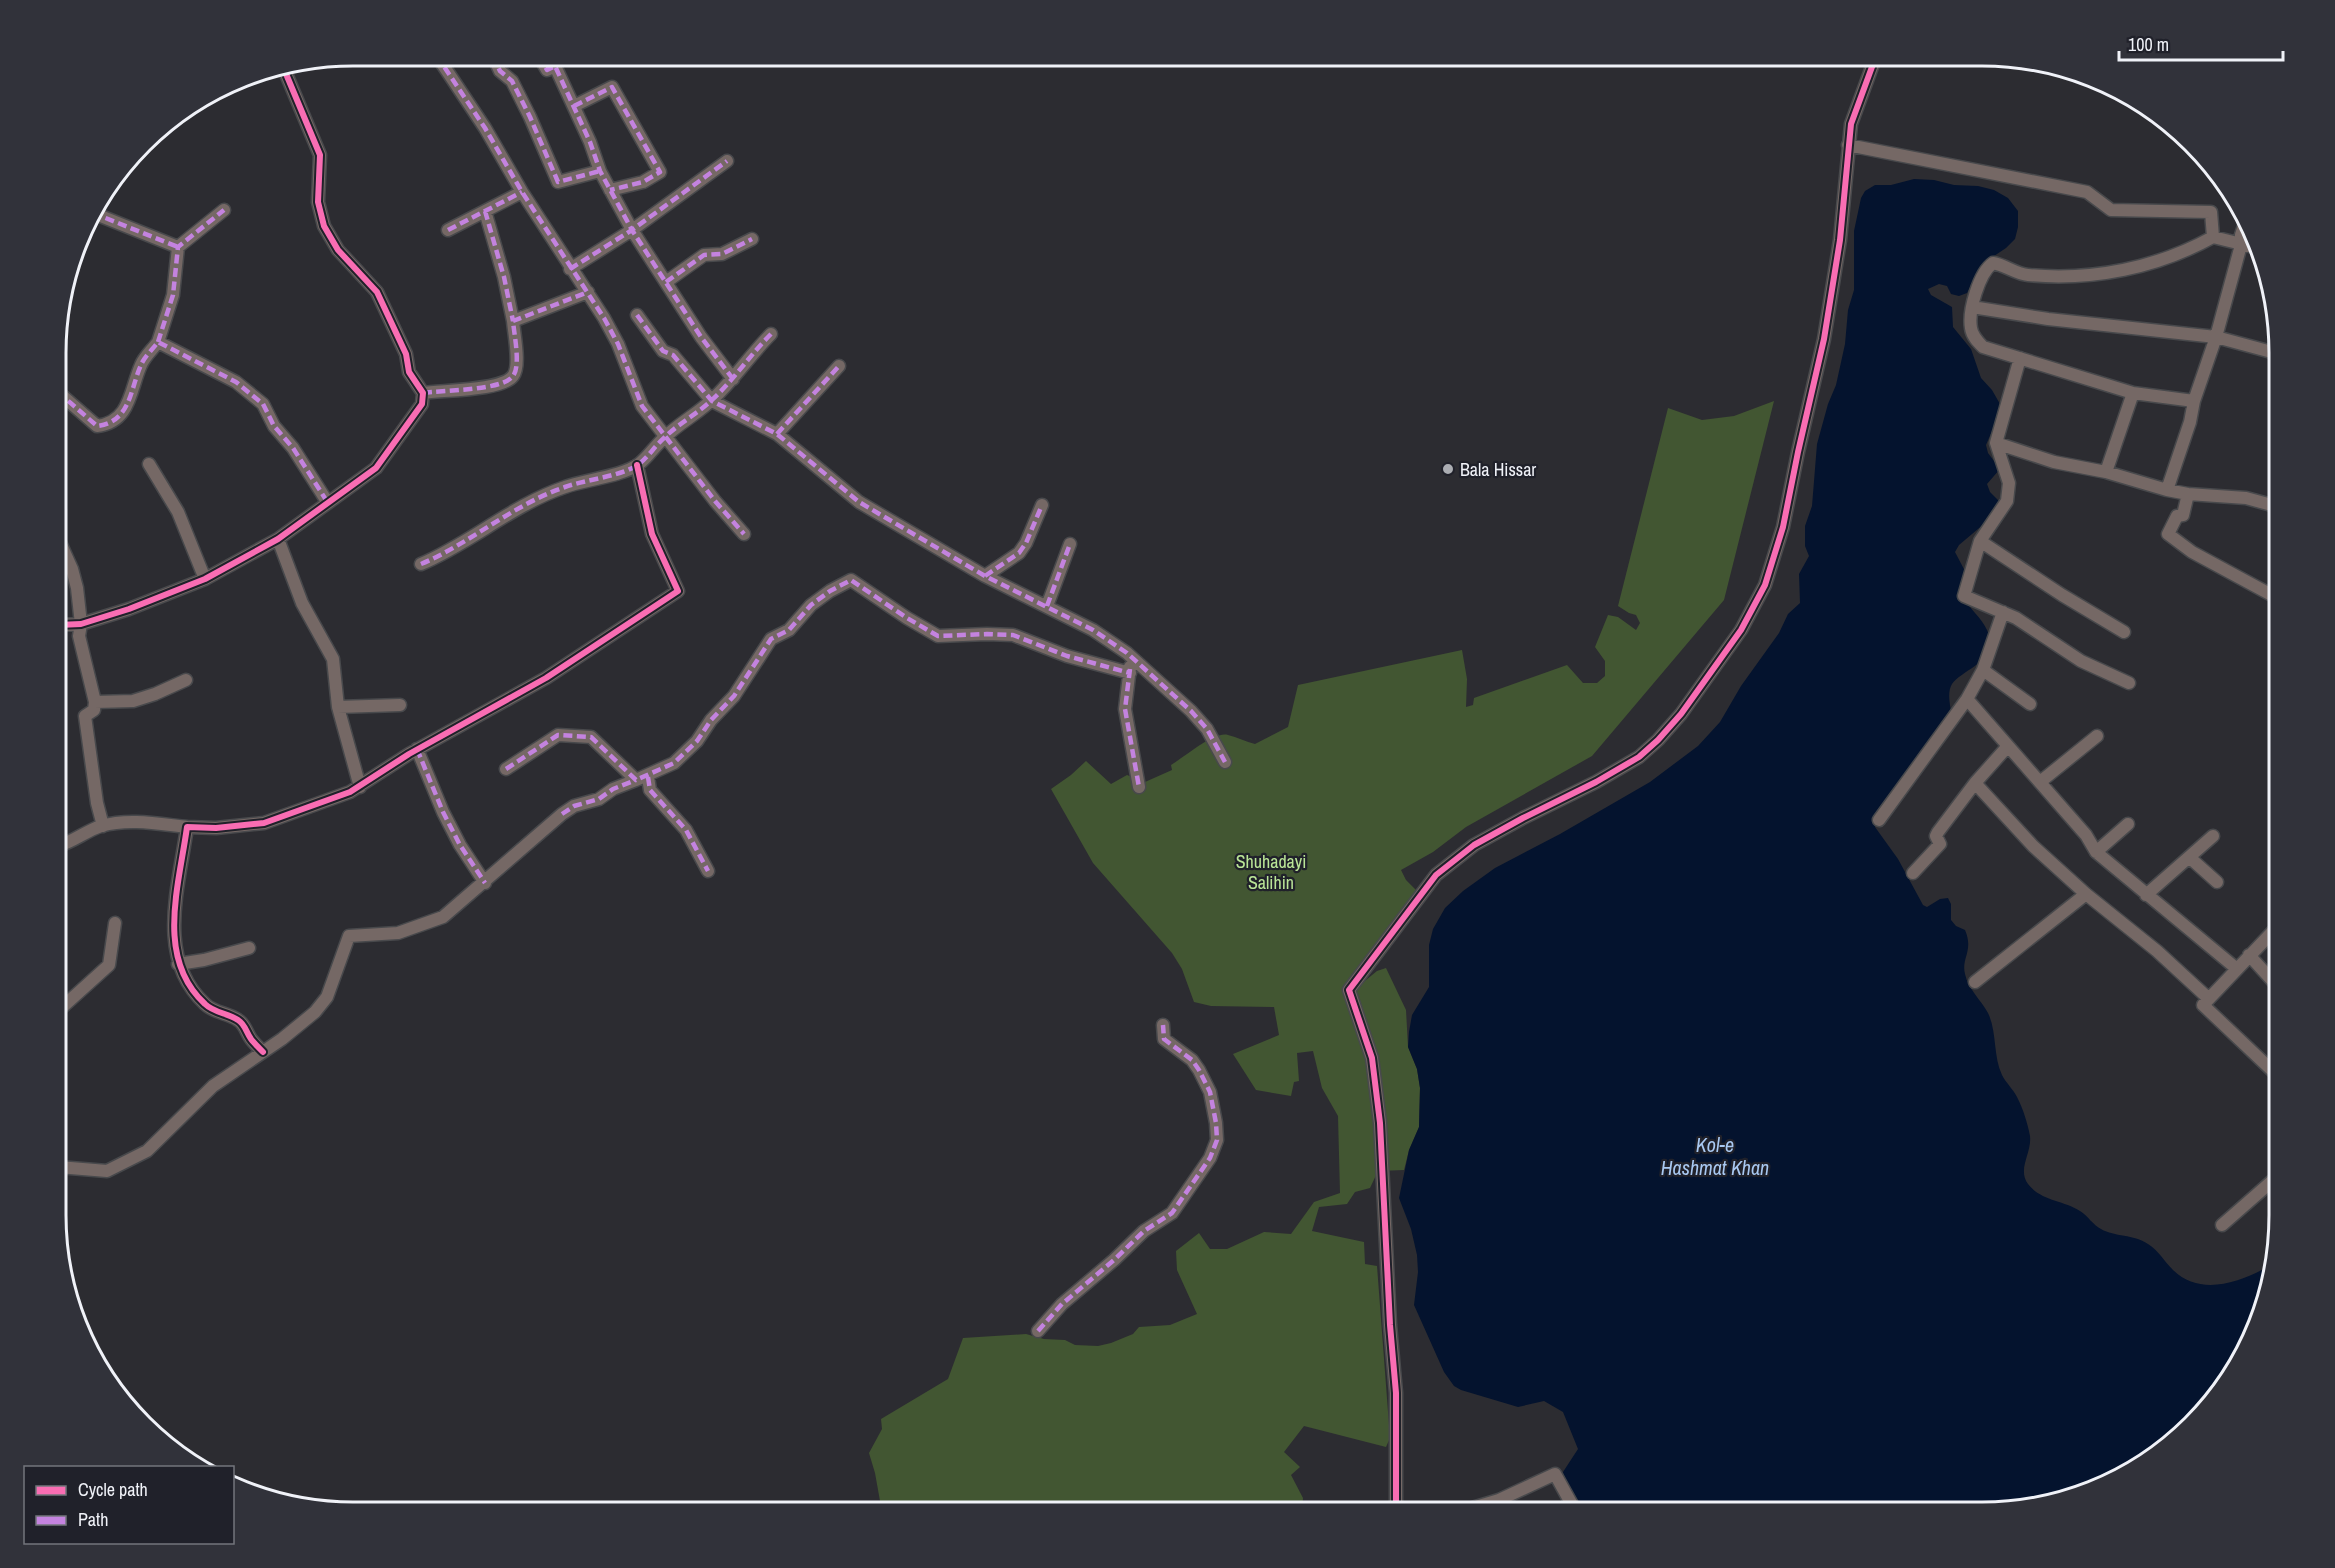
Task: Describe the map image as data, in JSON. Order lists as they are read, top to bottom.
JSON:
{
  "water": ["Kol-e Hashmat Khan"],
  "parks": ["Shuhadayi Salihin"],
  "places": ["Bala Hissar"],
  "legend": ["Cycle path", "Path"],
  "scale_bar": "100 m"
}
